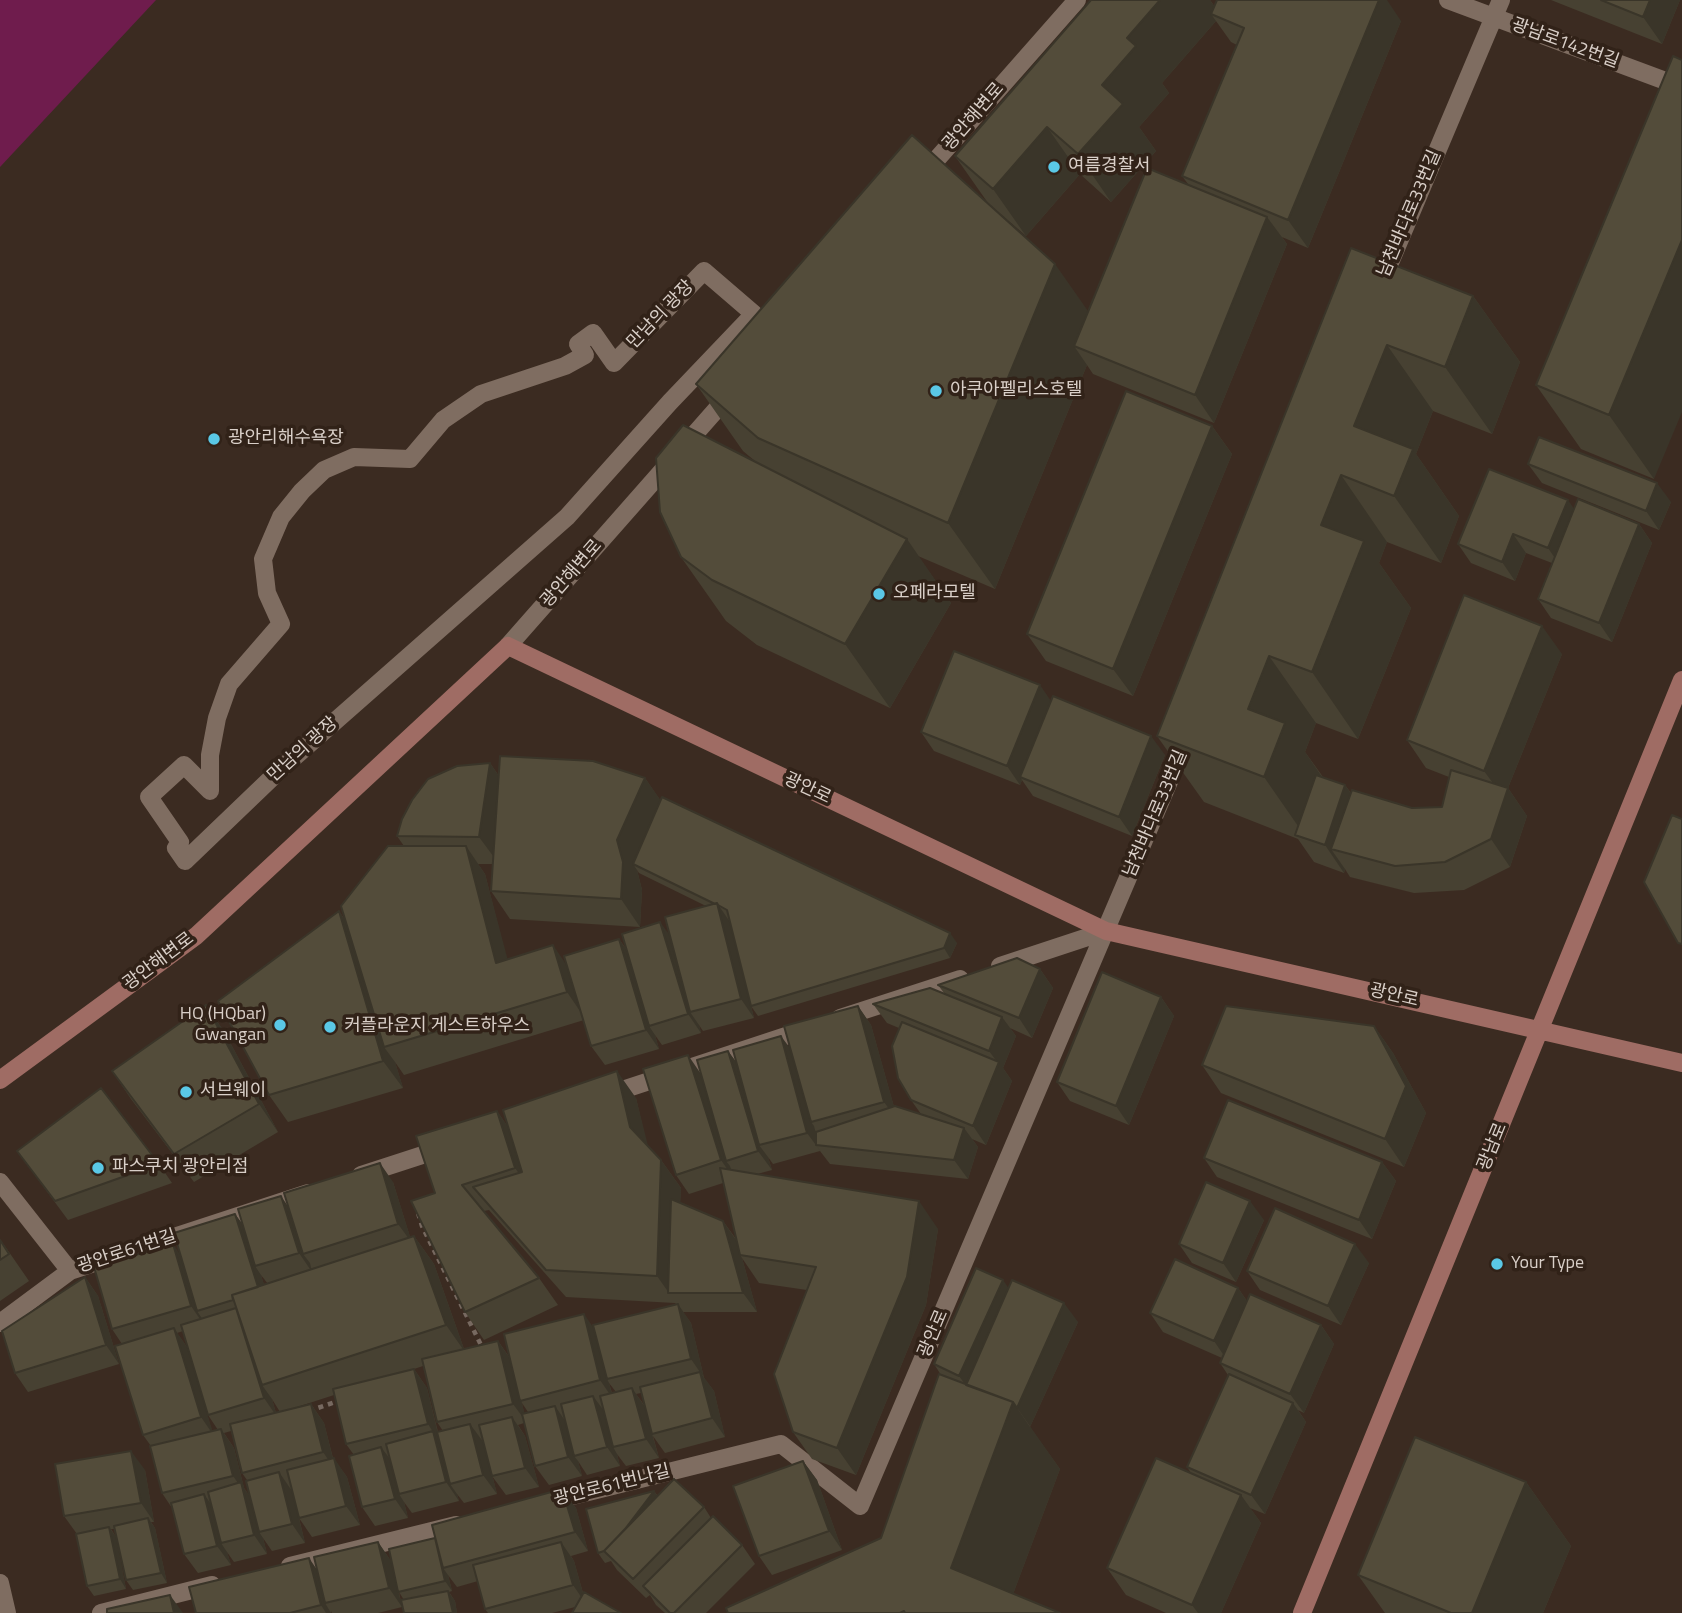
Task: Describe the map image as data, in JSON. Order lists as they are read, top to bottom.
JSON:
{
  "streets": {
    "main road": ["광안해변로", "광안로", "광남로"],
    "street": [
      "광남로142번길",
      "남천바다로33번길",
      "만남의 광장",
      "광안로61번길",
      "광안로61번나길"
    ]
  },
  "crossings": [
    ["광남로142번길", "남천바다로33번길"],
    ["광안해변로", "광안로"],
    ["남천바다로33번길", "광안로"],
    ["광안로", "광남로"],
    ["광안로", "광안로61번나길"]
  ],
  "places": [
    "여름경찰서",
    "아쿠아펠리스호텔",
    "광안리해수욕장",
    "오페라모텔",
    "HQ (HQbar) Gwangan",
    "커플라운지 게스트하우스",
    "서브웨이",
    "파스쿠치 광안리점",
    "Your Type"
  ]
}
